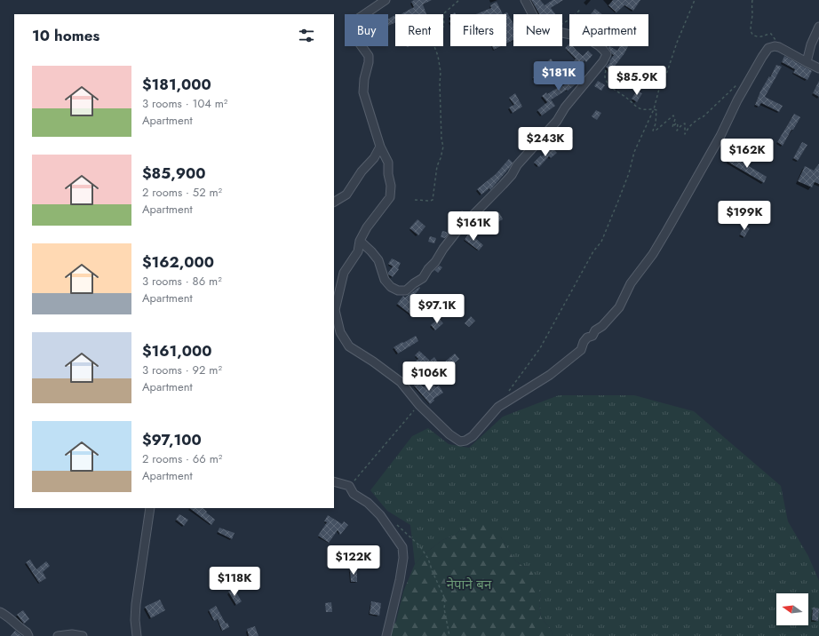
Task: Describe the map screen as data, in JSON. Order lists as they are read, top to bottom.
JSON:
{
  "parks": ["नेपाने बन"],
  "north": "left",
  "page": {
    "chip": [
      "Buy",
      "Rent",
      "Filters",
      "New",
      "Apartment"
    ],
    "heading": "10 homes",
    "list": [
      {
        "name": "$181,000",
        "note": "3 rooms · 104 m² · Apartment"
      },
      {
        "name": "$85,900",
        "note": "2 rooms · 52 m² · Apartment"
      },
      {
        "name": "$162,000",
        "note": "3 rooms · 86 m² · Apartment"
      },
      {
        "name": "$161,000",
        "note": "3 rooms · 92 m² · Apartment"
      },
      {
        "name": "$97,100",
        "note": "2 rooms · 66 m² · Apartment"
      }
    ],
    "price": [
      "$181K",
      "$85.9K",
      "$243K",
      "$162K",
      "$199K",
      "$161K",
      "$97.1K",
      "$106K",
      "$122K",
      "$118K"
    ]
  }
}
